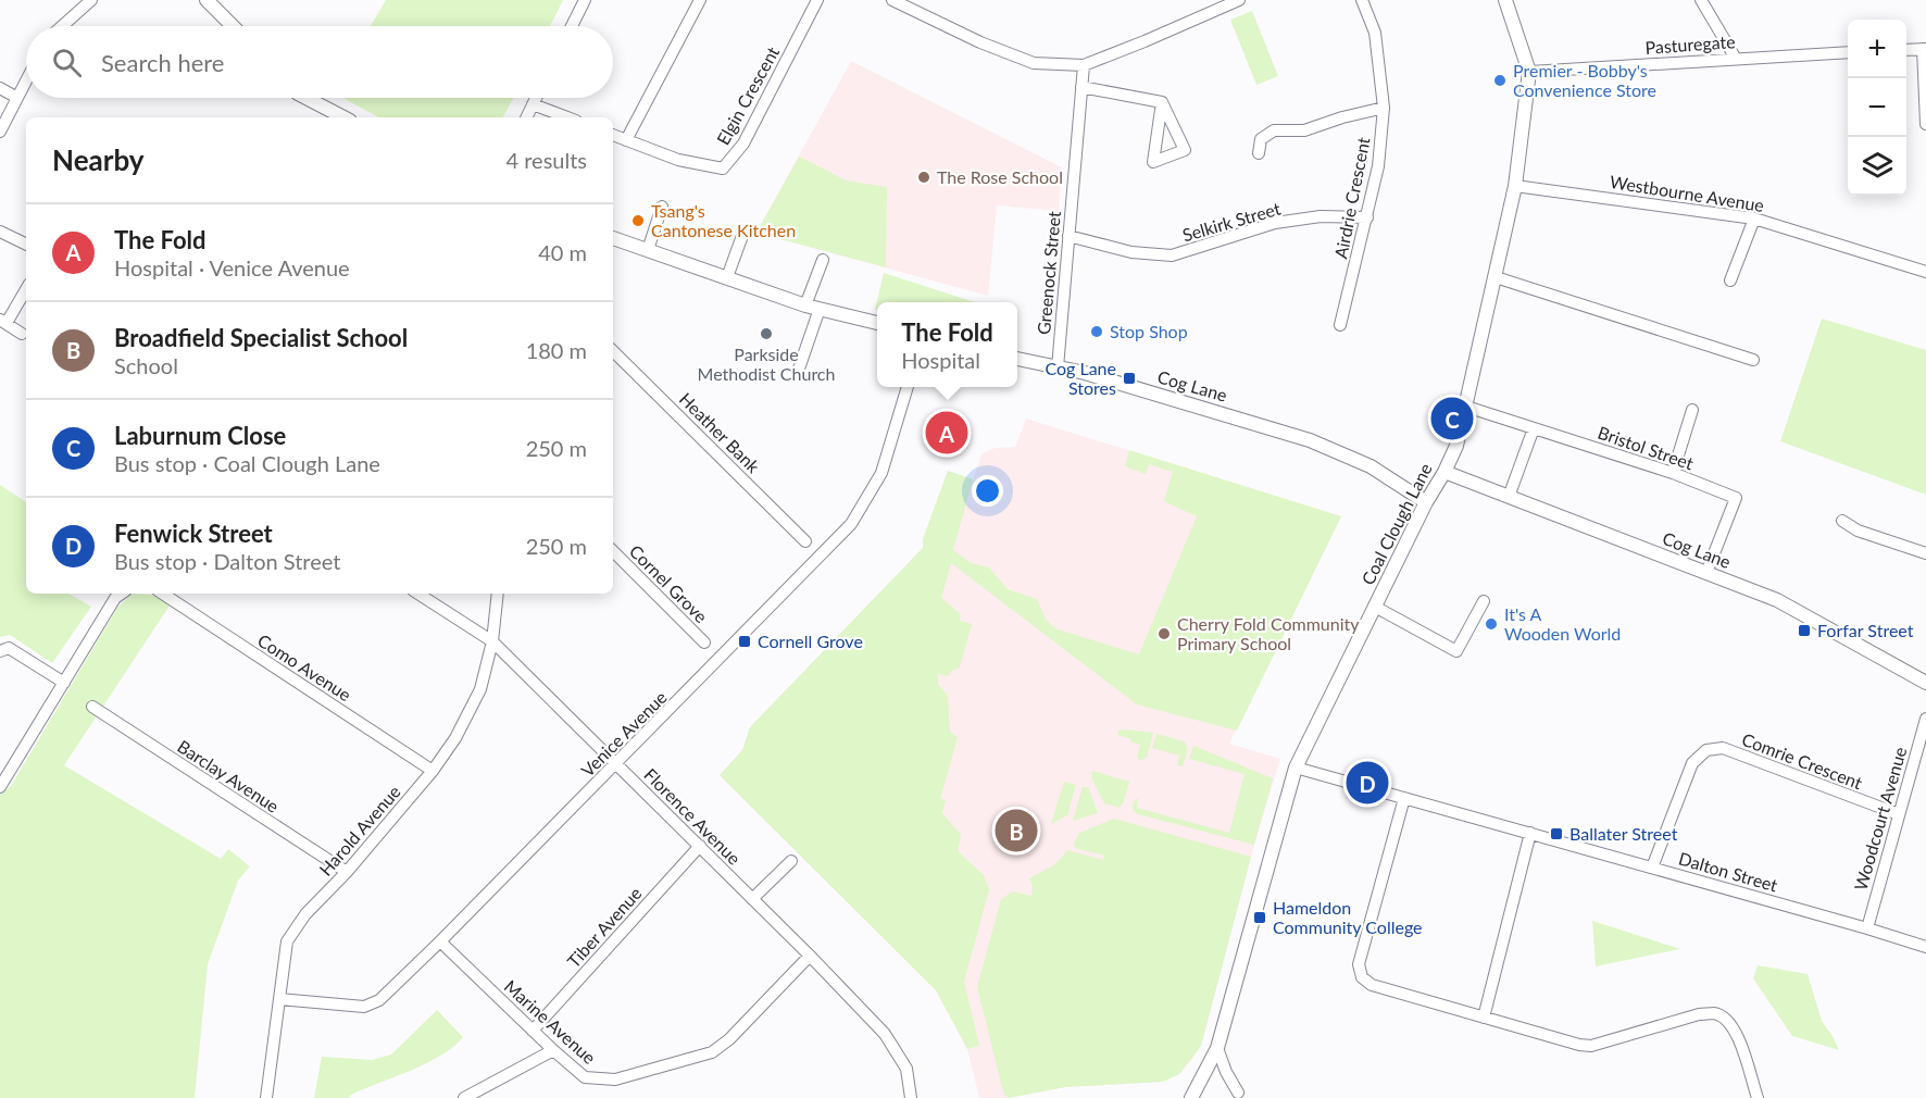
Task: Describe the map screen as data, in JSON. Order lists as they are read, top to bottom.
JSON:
{
  "streets": {
    "street": [
      "Pasturegate",
      "Elgin Crescent",
      "Westbourne Avenue",
      "Airdrie Crescent",
      "Selkirk Street",
      "Greenock Street",
      "Cog Lane",
      "Heather Bank",
      "Bristol Street",
      "Coal Clough Lane",
      "Cornel Grove",
      "Como Avenue",
      "Venice Avenue",
      "Comrie Crescent",
      "Barclay Avenue",
      "Florence Avenue",
      "Woodcourt Avenue",
      "Harold Avenue",
      "Dalton Street",
      "Tiber Avenue",
      "Marine Avenue"
    ]
  },
  "crossings": [
    ["Pasturegate", "Coal Clough Lane"],
    ["Westbourne Avenue", "Coal Clough Lane"],
    ["Airdrie Crescent", "Selkirk Street"],
    ["Selkirk Street", "Greenock Street"],
    ["Greenock Street", "Cog Lane"],
    ["Cog Lane", "Bristol Street"],
    ["Cog Lane", "Coal Clough Lane"],
    ["Bristol Street", "Coal Clough Lane"],
    ["Coal Clough Lane", "Dalton Street"],
    ["Como Avenue", "Harold Avenue"],
    ["Venice Avenue", "Florence Avenue"],
    ["Venice Avenue", "Harold Avenue"],
    ["Venice Avenue", "Marine Avenue"],
    ["Comrie Crescent", "Woodcourt Avenue"],
    ["Comrie Crescent", "Dalton Street"],
    ["Barclay Avenue", "Harold Avenue"],
    ["Florence Avenue", "Harold Avenue"],
    ["Florence Avenue", "Tiber Avenue"],
    ["Florence Avenue", "Marine Avenue"],
    ["Woodcourt Avenue", "Dalton Street"],
    ["Tiber Avenue", "Marine Avenue"]
  ],
  "places": {
    "other": [
      "Premier - Bobby's Convenience Store",
      "The Rose School",
      "Tsang's Cantonese Kitchen",
      "Stop Shop",
      "Parkside Methodist Church",
      "It's A Wooden World",
      "Cherry Fold Community Primary School"
    ],
    "transit": [
      "Cog Lane Stores",
      "Forfar Street",
      "Cornell Grove",
      "Ballater Street",
      "Hameldon Community College"
    ]
  },
  "page": {
    "map_buttons": ["+", "−"],
    "search": "Search here",
    "heading": ["Nearby", "4 results"],
    "list": [
      {
        "mark": "A",
        "name": "The Fold",
        "note": "Hospital · Venice Avenue",
        "value": "40 m"
      },
      {
        "mark": "B",
        "name": "Broadfield Specialist School",
        "note": "School",
        "value": "180 m"
      },
      {
        "mark": "C",
        "name": "Laburnum Close",
        "note": "Bus stop · Coal Clough Lane",
        "value": "250 m"
      },
      {
        "mark": "D",
        "name": "Fenwick Street",
        "note": "Bus stop · Dalton Street",
        "value": "250 m"
      }
    ],
    "popup": ["The Fold", "Hospital"],
    "pins": [
      "C",
      "A",
      "D",
      "B"
    ]
  }
}
